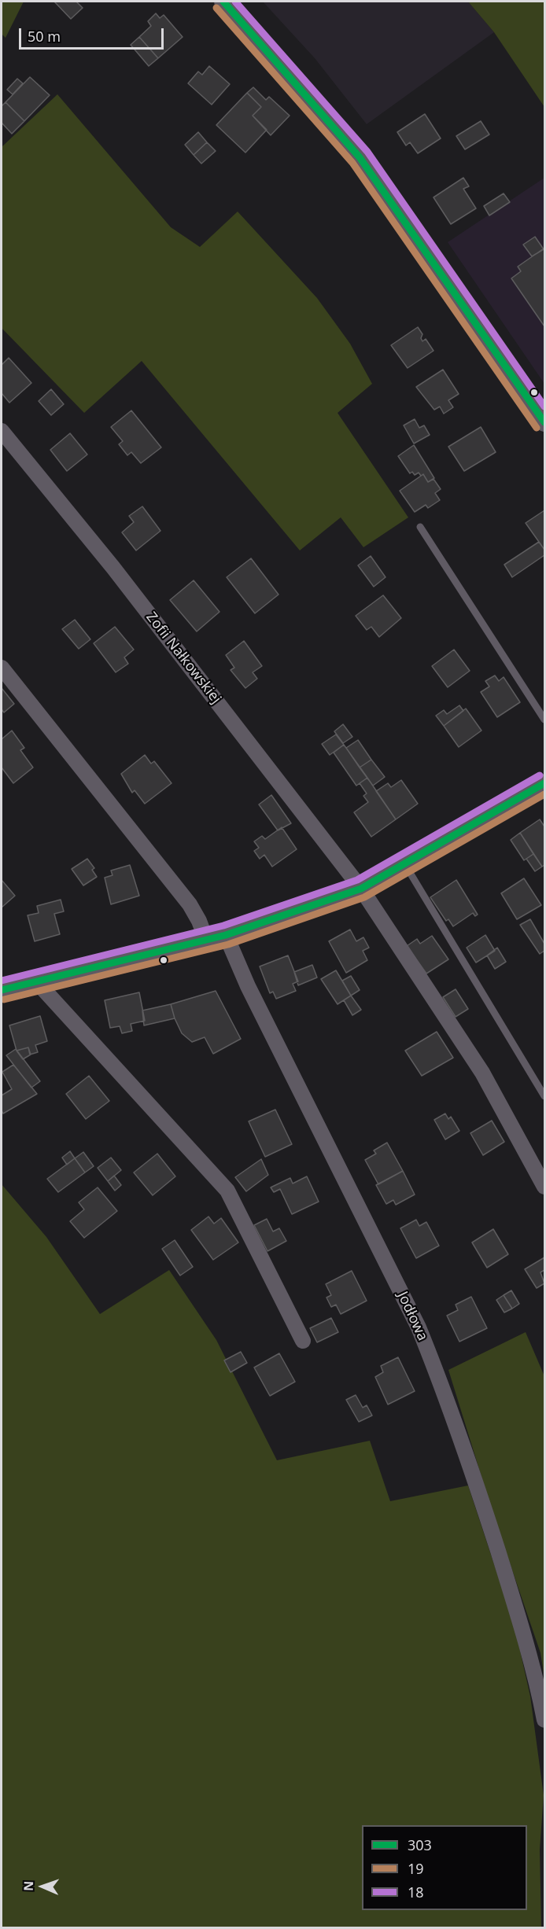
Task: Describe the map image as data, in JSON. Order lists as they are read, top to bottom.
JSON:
{
  "streets": {
    "street": ["Zofii Nałkowskiej", "Jodłowa"]
  },
  "lines": ["transit line 303", "transit line 18", "transit line 19"],
  "legend": ["303", "19", "18"],
  "scale_bar": "50 m",
  "north": "left"
}
